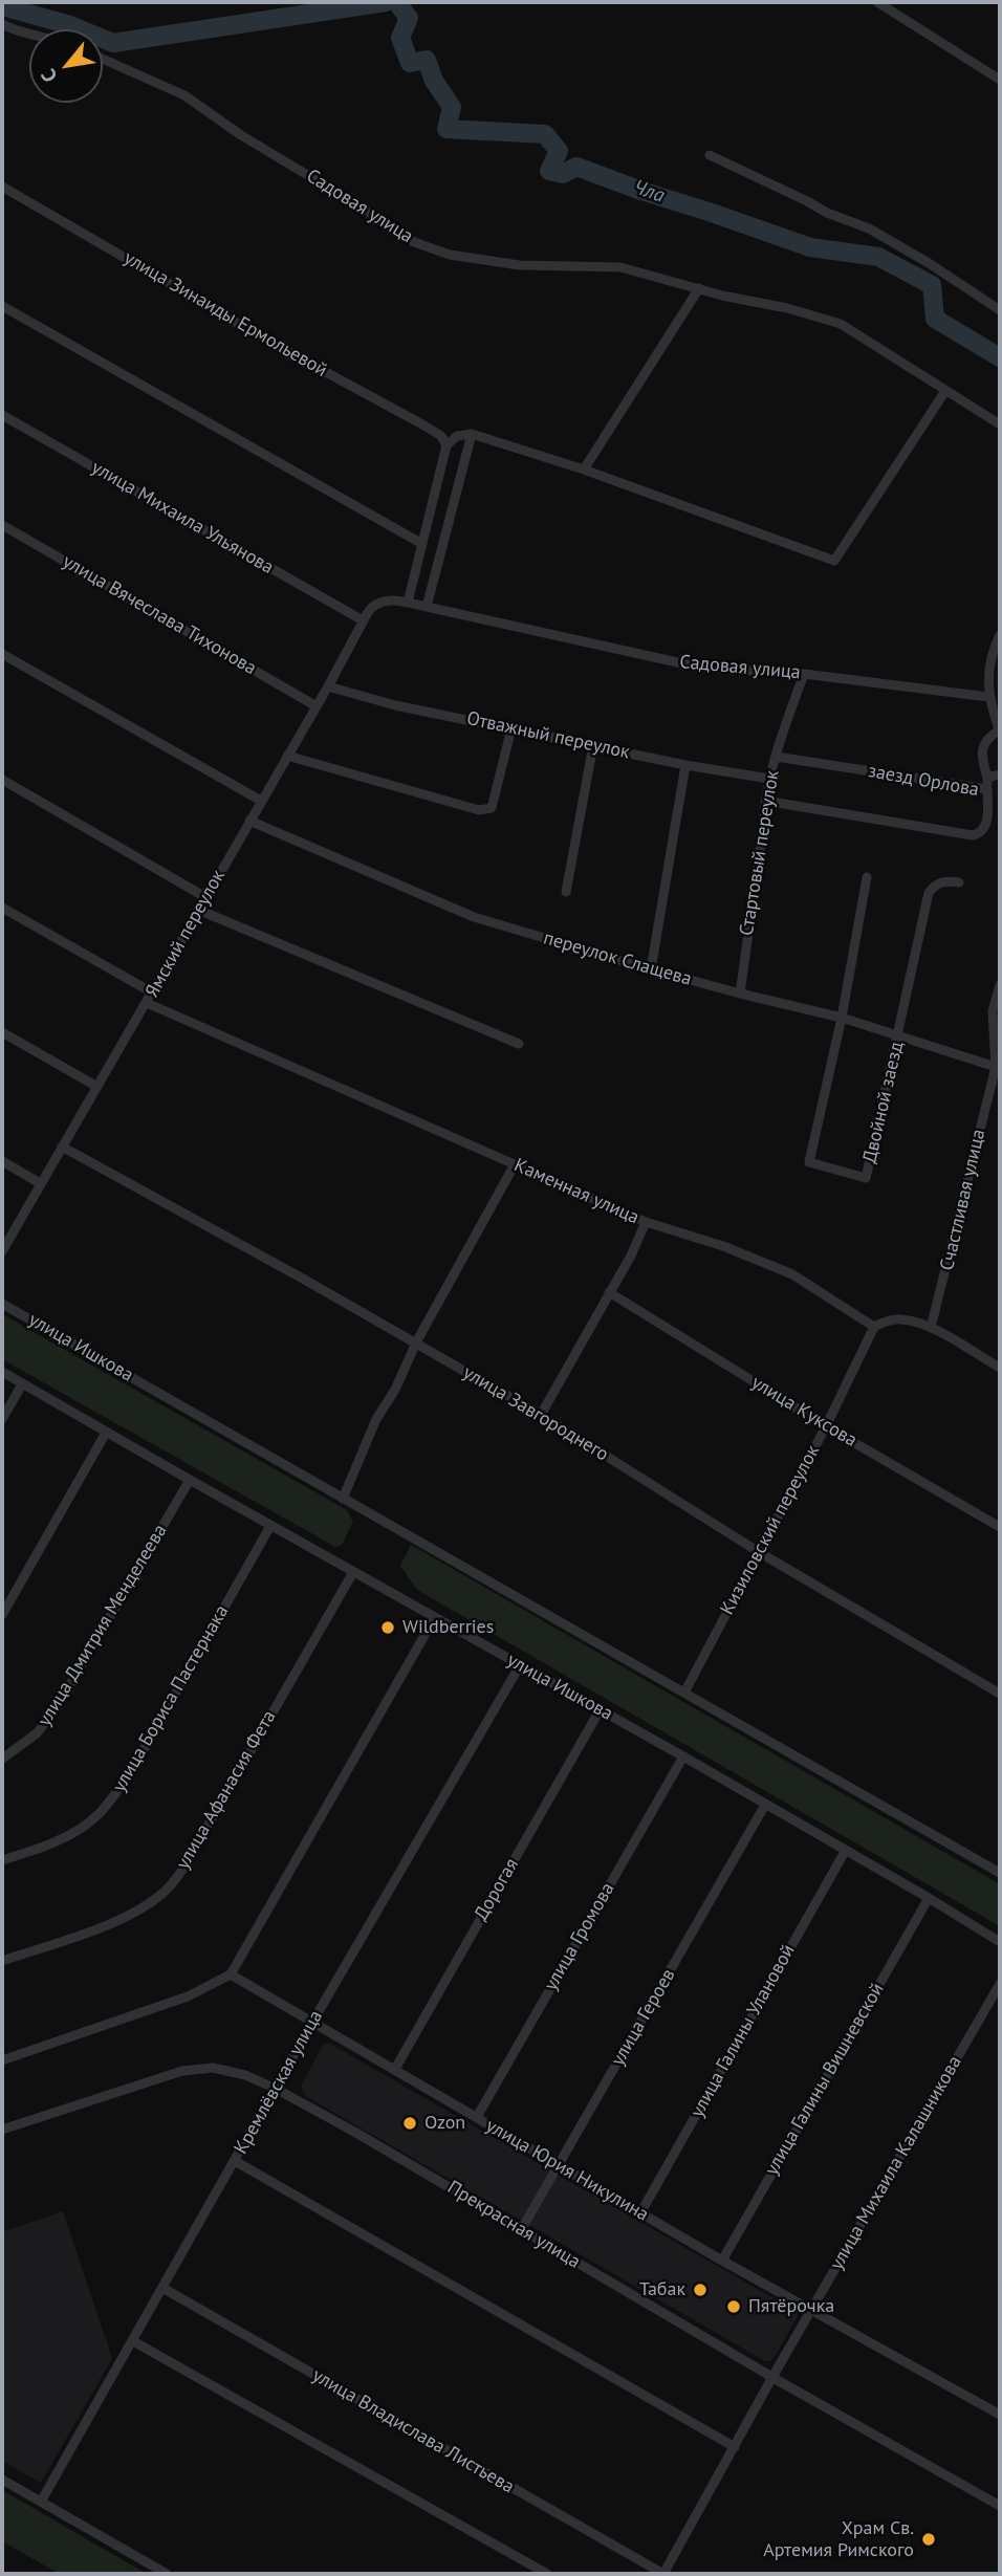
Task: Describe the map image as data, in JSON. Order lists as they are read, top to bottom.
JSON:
{
  "streets": {
    "street": [
      "Садовая улица",
      "улица Зинаиды Ермольевой",
      "улица Михаила Ульянова",
      "улица Вячеслава Тихонова",
      "Отважный переулок",
      "заезд Орлова",
      "Стартовый переулок",
      "Ямский переулок",
      "переулок Слащева",
      "Двойной заезд",
      "Каменная улица",
      "Счастливая улица",
      "улица Ишкова",
      "улица Куксова",
      "улица Завгороднего",
      "Кизиловский переулок",
      "улица Дмитрия Менделеева",
      "улица Бориса Пастернака",
      "улица Афанасия Фета",
      "Дорогая",
      "улица Громова",
      "улица Героев",
      "улица Галины Улановой",
      "улица Галины Вишневской",
      "Кремлёвская улица",
      "улица Михаила Калашникова",
      "улица Юрия Никулина",
      "Прекрасная улица",
      "улица Владислава Листьева"
    ]
  },
  "crossings": [
    ["Садовая улица", "улица Михаила Ульянова"],
    ["Садовая улица", "Стартовый переулок"],
    ["Садовая улица", "Ямский переулок"],
    ["улица Михаила Ульянова", "Ямский переулок"],
    ["улица Вячеслава Тихонова", "Ямский переулок"],
    ["Отважный переулок", "Стартовый переулок"],
    ["Отважный переулок", "Ямский переулок"],
    ["заезд Орлова", "Стартовый переулок"],
    ["Стартовый переулок", "переулок Слащева"],
    ["Ямский переулок", "переулок Слащева"],
    ["Ямский переулок", "Каменная улица"],
    ["Ямский переулок", "улица Завгороднего"],
    ["переулок Слащева", "Двойной заезд"],
    ["переулок Слащева", "Счастливая улица"],
    ["Каменная улица", "Кизиловский переулок"],
    ["улица Ишкова", "Кизиловский переулок"],
    ["улица Ишкова", "улица Дмитрия Менделеева"],
    ["улица Ишкова", "улица Бориса Пастернака"],
    ["улица Ишкова", "улица Афанасия Фета"],
    ["улица Ишкова", "Дорогая"],
    ["улица Ишкова", "улица Громова"],
    ["улица Ишкова", "улица Героев"],
    ["улица Ишкова", "улица Галины Улановой"],
    ["улица Ишкова", "улица Галины Вишневской"],
    ["улица Ишкова", "Кремлёвская улица"],
    ["улица Куксова", "Кизиловский переулок"],
    ["улица Завгороднего", "Кизиловский переулок"],
    ["Дорогая", "улица Юрия Никулина"],
    ["улица Громова", "улица Юрия Никулина"],
    ["улица Героев", "улица Юрия Никулина"],
    ["улица Героев", "Прекрасная улица"],
    ["улица Галины Улановой", "улица Юрия Никулина"],
    ["улица Галины Вишневской", "улица Юрия Никулина"],
    ["Кремлёвская улица", "улица Юрия Никулина"],
    ["Кремлёвская улица", "Прекрасная улица"],
    ["Кремлёвская улица", "улица Владислава Листьева"],
    ["улица Михаила Калашникова", "улица Юрия Никулина"],
    ["улица Михаила Калашникова", "Прекрасная улица"],
    ["улица Михаила Калашникова", "улица Владислава Листьева"]
  ],
  "water": ["Чла"],
  "places": [
    "Wildberries",
    "Ozon",
    "Табак",
    "Пятёрочка",
    "Храм Св. Артемия Римского"
  ],
  "north": "bottom left"
}
